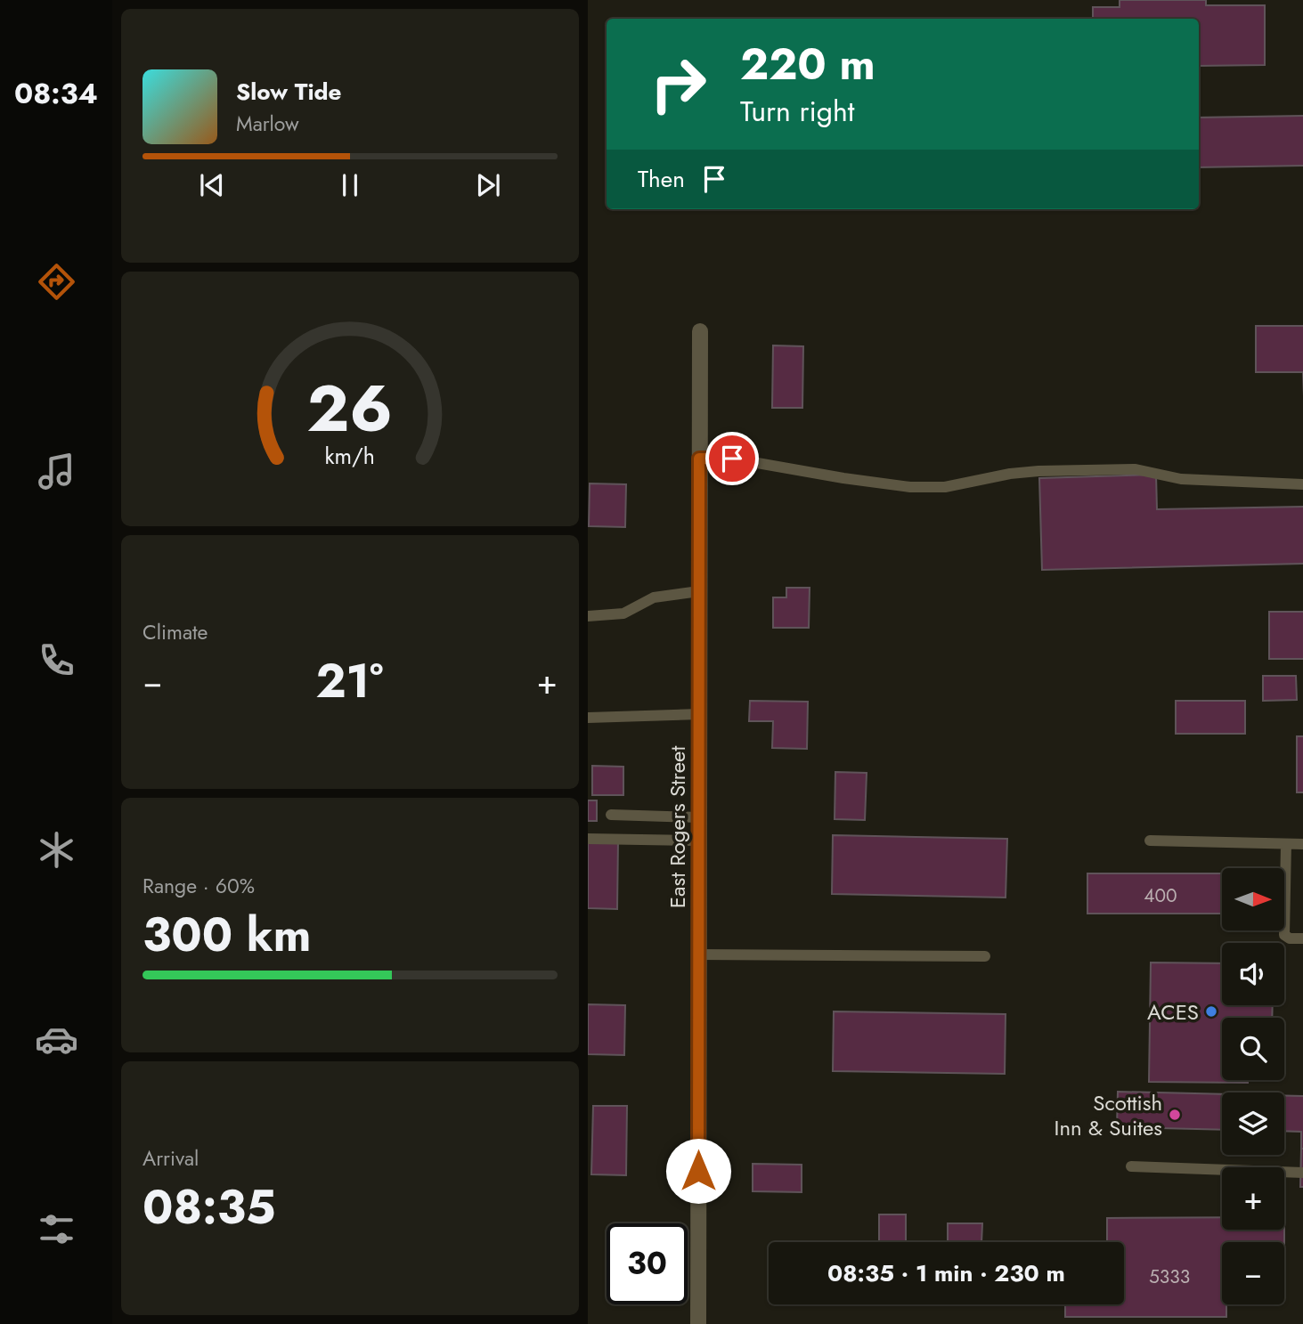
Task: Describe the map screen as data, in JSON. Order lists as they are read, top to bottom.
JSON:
{
  "streets": {
    "street": ["East Rogers Street"]
  },
  "places": ["ACES", "Scottish Inn & Suites"],
  "house_numbers": ["400", "5333"],
  "north": "right",
  "page": {
    "tabs": "08:34",
    "turn": ["220 m", "Turn right"],
    "song": ["Slow Tide", "Marlow"],
    "then": "Then",
    "tile": [
      "Climate",
      ["Range · 60%", "300 km"],
      ["Arrival", "08:35"]
    ],
    "heat": ["−", "21°", "+"],
    "map_buttons": ["+", "−"],
    "limit": "30",
    "trip": "08:35 · 1 min · 230 m",
    "gauge": ["26", "km/h"]
  }
}
